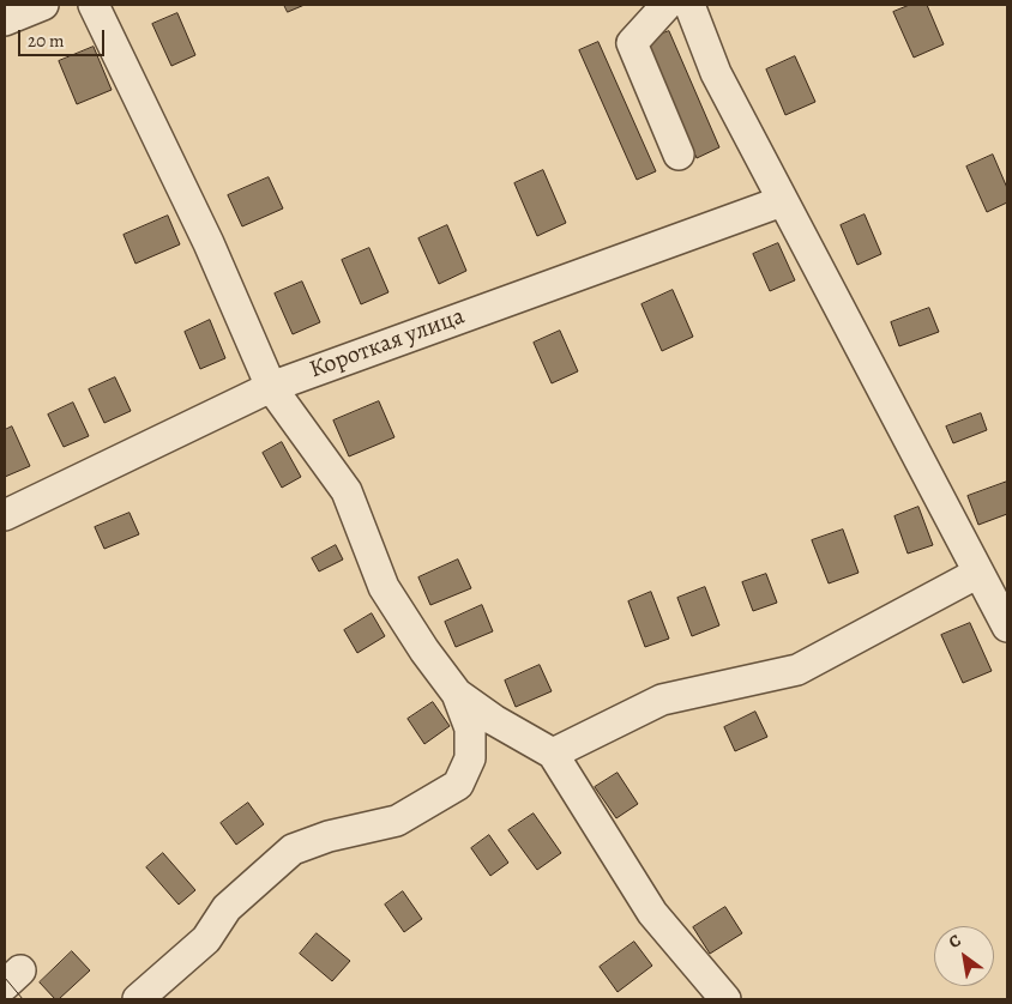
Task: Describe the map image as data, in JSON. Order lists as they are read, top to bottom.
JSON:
{
  "streets": {
    "street": ["Короткая улица"]
  },
  "scale_bar": "20 m",
  "north": "top left"
}
